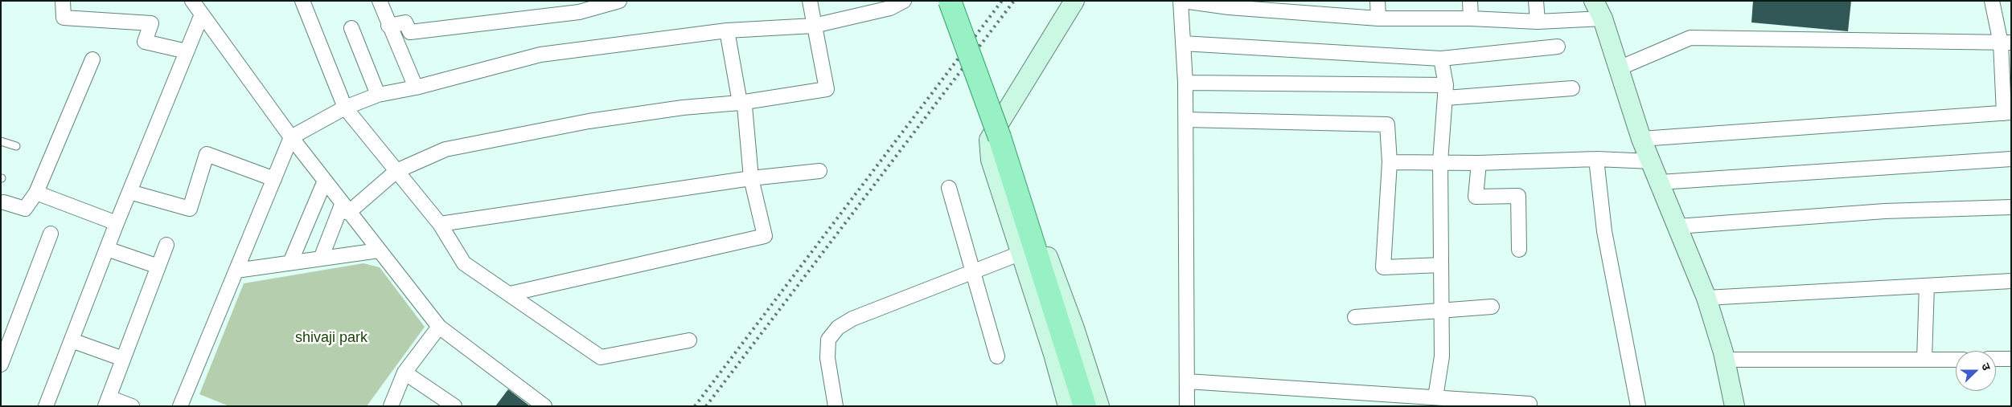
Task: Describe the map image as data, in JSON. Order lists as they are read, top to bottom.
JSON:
{
  "parks": ["shivaji park"],
  "north": "right"
}
